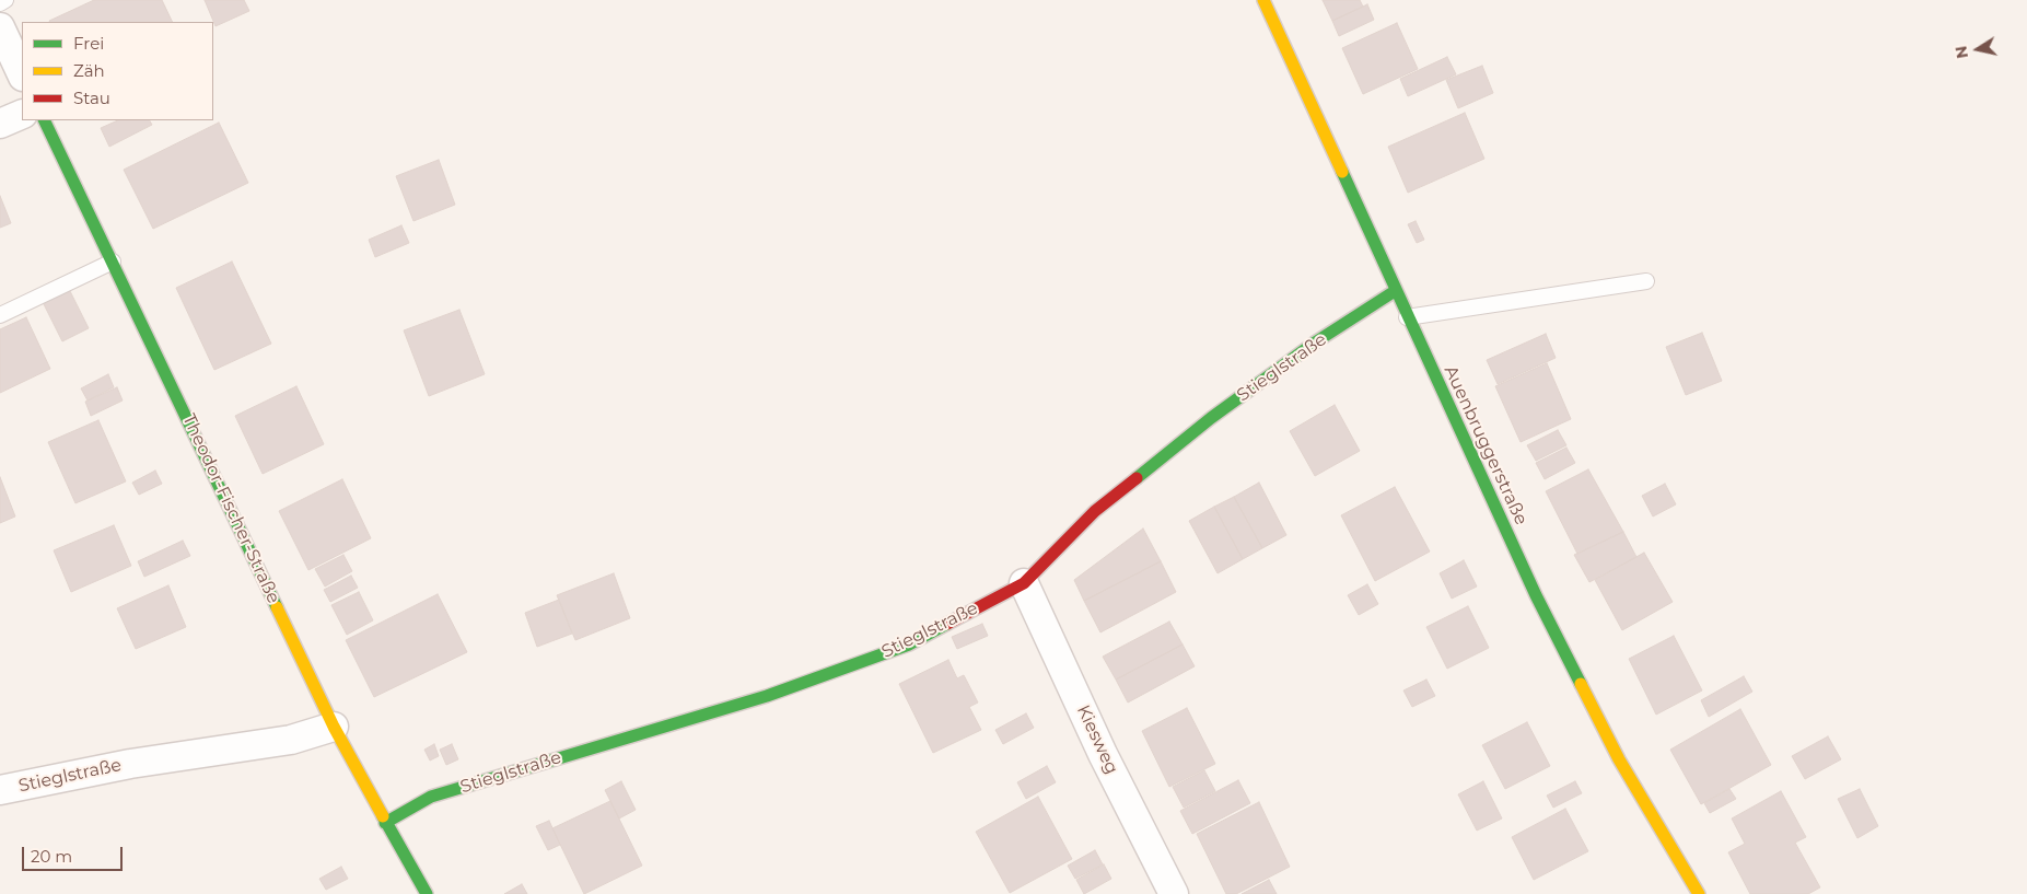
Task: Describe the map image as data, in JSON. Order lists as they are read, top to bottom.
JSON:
{
  "streets": {
    "street": [
      "Stieglstraße",
      "Auenbruggerstraße",
      "Theodor-Fischer-Straße",
      "Kiesweg"
    ]
  },
  "crossings": [
    ["Stieglstraße", "Auenbruggerstraße"],
    ["Stieglstraße", "Theodor-Fischer-Straße"],
    ["Stieglstraße", "Kiesweg"]
  ],
  "legend": ["Frei", "Zäh", "Stau"],
  "scale_bar": "20 m",
  "north": "left"
}
